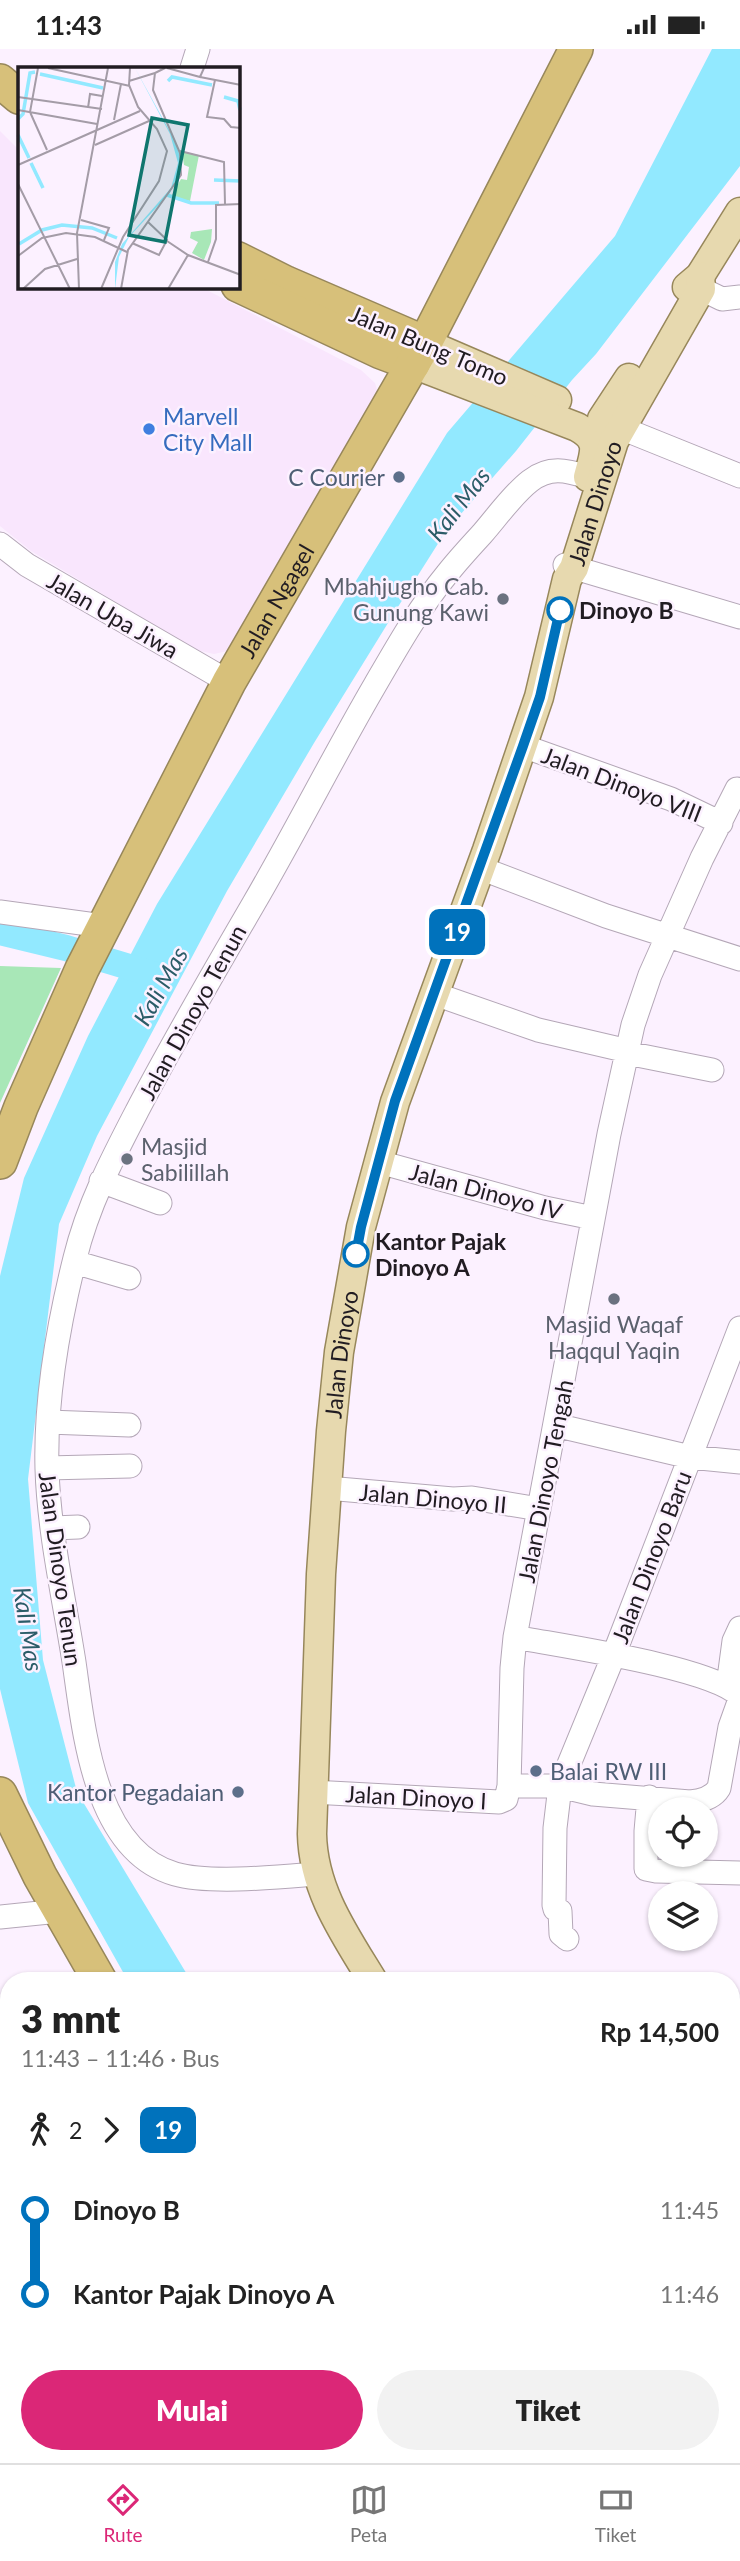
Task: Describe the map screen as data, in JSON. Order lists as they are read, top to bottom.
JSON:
{
  "streets": {
    "highway": ["Jalan Bung Tomo", "Jalan Ngagel"],
    "main road": ["Jalan Dinoyo"],
    "street": [
      "Jalan Upa Jiwa",
      "Jalan Dinoyo VIII",
      "Jalan Dinoyo Tenun",
      "Jalan Dinoyo IV",
      "Jalan Dinoyo Tengah",
      "Jalan Dinoyo II",
      "Jalan Dinoyo Baru",
      "Jalan Dinoyo I"
    ]
  },
  "crossings": [
    ["Jalan Bung Tomo", "Jalan Dinoyo"],
    ["Jalan Bung Tomo", "Jalan Ngagel"],
    ["Jalan Dinoyo", "Jalan Dinoyo VIII"],
    ["Jalan Dinoyo", "Jalan Dinoyo Tenun"],
    ["Jalan Dinoyo", "Jalan Dinoyo IV"],
    ["Jalan Dinoyo", "Jalan Dinoyo II"],
    ["Jalan Dinoyo", "Jalan Dinoyo I"],
    ["Jalan Ngagel", "Jalan Upa Jiwa"],
    ["Jalan Dinoyo VIII", "Jalan Dinoyo Tengah"],
    ["Jalan Dinoyo IV", "Jalan Dinoyo Tengah"],
    ["Jalan Dinoyo Tengah", "Jalan Dinoyo II"],
    ["Jalan Dinoyo Tengah", "Jalan Dinoyo I"]
  ],
  "water": ["Kali Mas"],
  "places": [
    "Marvell City Mall",
    "C Courier",
    "Mbahjugho Cab. Gunung Kawi",
    "Dinoyo B",
    "Masjid Sabilillah",
    "Kantor Pajak Dinoyo A",
    "Masjid Waqaf Haqqul Yaqin",
    "Balai RW III",
    "Kantor Pegadaian"
  ],
  "lines": ["bus line 19"],
  "page": {
    "status": "11:43",
    "on_map": "19",
    "heading": ["3 mnt", "11:43 – 11:46 · Bus", "Rp 14,500"],
    "legs": ["2", "19"],
    "list": [
      {
        "name": "Dinoyo B",
        "value": "11:45"
      },
      {
        "name": "Kantor Pajak Dinoyo A",
        "value": "11:46"
      }
    ],
    "buttons": ["Mulai", "Tiket"],
    "tabs": ["Rute", "Peta", "Tiket"]
  }
}
